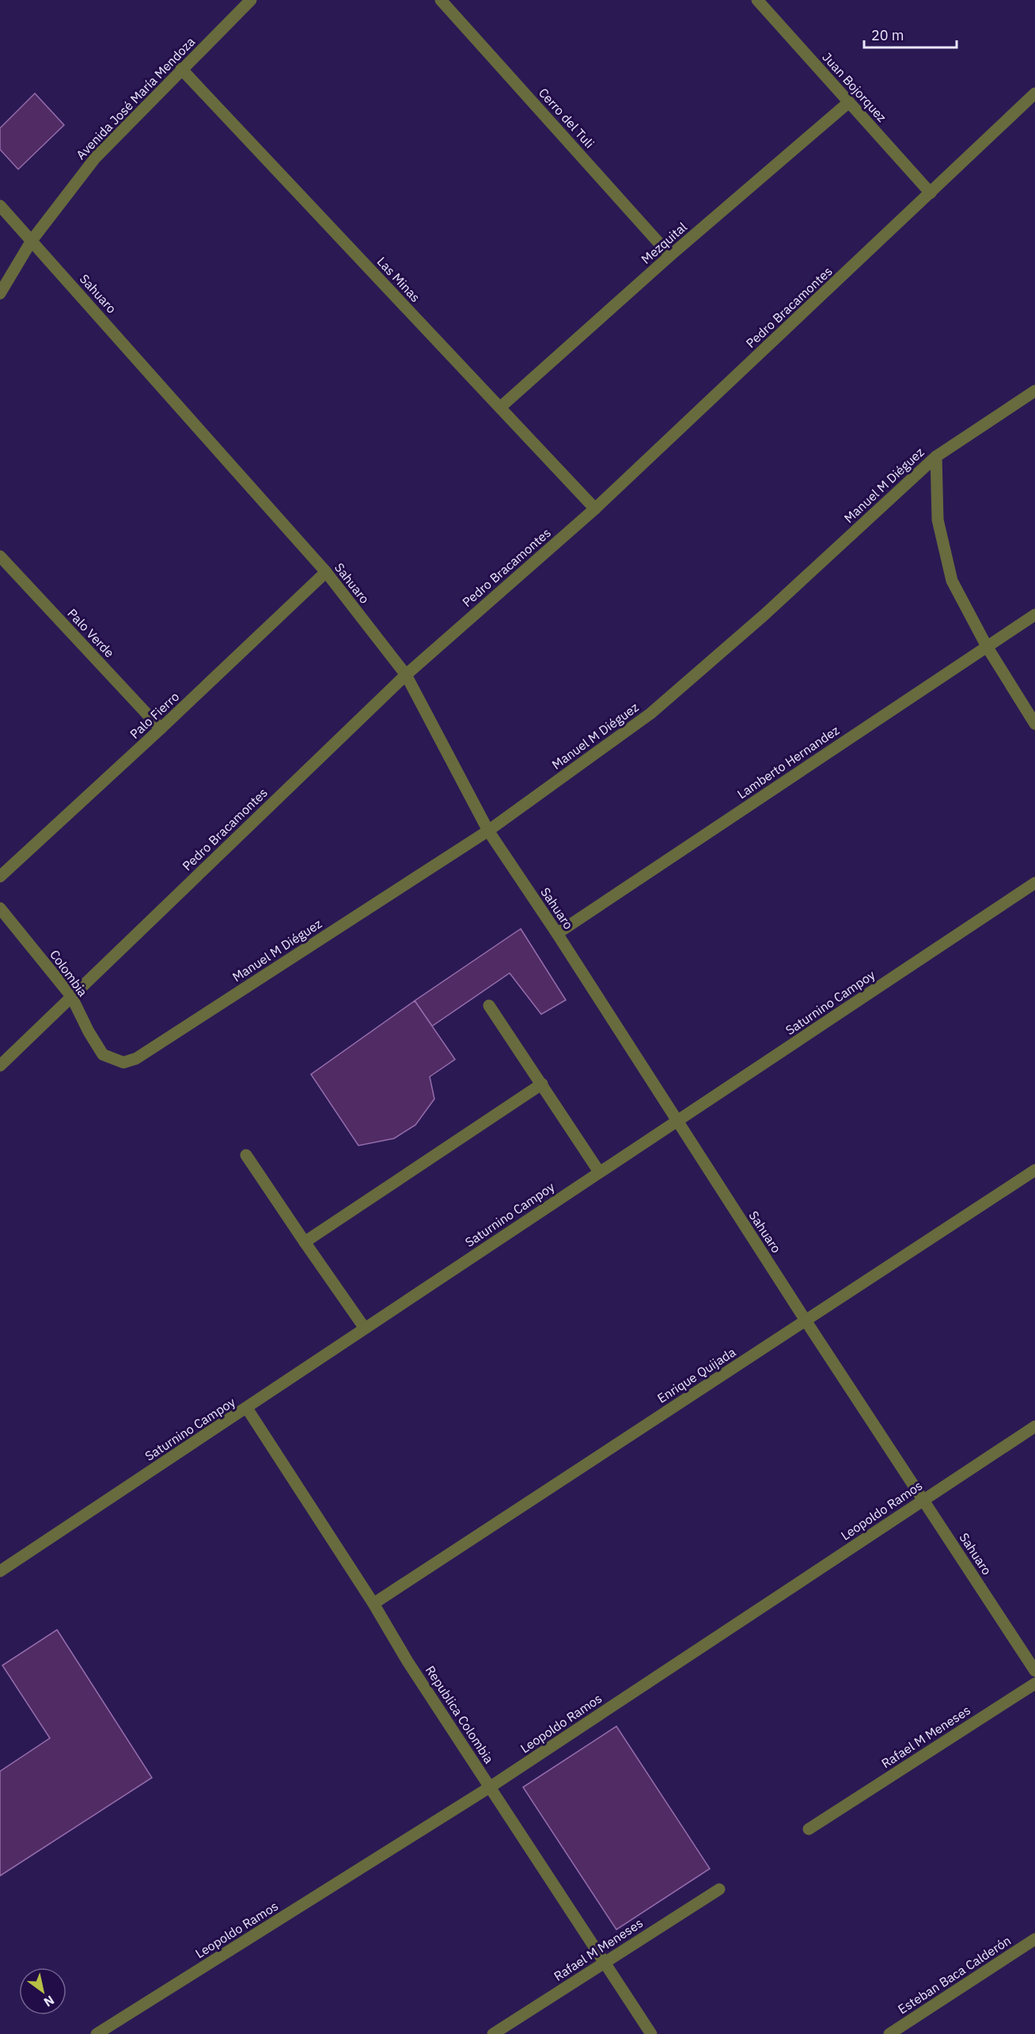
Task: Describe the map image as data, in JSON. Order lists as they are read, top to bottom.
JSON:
{
  "streets": {
    "street": [
      "Juan Bojorquez",
      "Avenida José María Mendoza",
      "Cerro del Tuli",
      "Mezquital",
      "Las Minas",
      "Sahuaro",
      "Pedro Bracamontes",
      "Manuel M Diéguez",
      "Palo Verde",
      "Palo Fierro",
      "Lamberto Hernandez",
      "Colombia",
      "Saturnino Campoy",
      "Enrique Quijada",
      "Leopoldo Ramos",
      "Republica Colombia",
      "Rafael M Meneses",
      "Esteban Baca Calderón"
    ]
  },
  "crossings": [
    ["Juan Bojorquez", "Mezquital"],
    ["Juan Bojorquez", "Pedro Bracamontes"],
    ["Avenida José María Mendoza", "Las Minas"],
    ["Avenida José María Mendoza", "Sahuaro"],
    ["Cerro del Tuli", "Mezquital"],
    ["Mezquital", "Las Minas"],
    ["Las Minas", "Pedro Bracamontes"],
    ["Sahuaro", "Pedro Bracamontes"],
    ["Sahuaro", "Manuel M Diéguez"],
    ["Sahuaro", "Palo Fierro"],
    ["Sahuaro", "Lamberto Hernandez"],
    ["Sahuaro", "Saturnino Campoy"],
    ["Sahuaro", "Enrique Quijada"],
    ["Sahuaro", "Leopoldo Ramos"],
    ["Pedro Bracamontes", "Colombia"],
    ["Manuel M Diéguez", "Colombia"],
    ["Palo Verde", "Palo Fierro"],
    ["Saturnino Campoy", "Republica Colombia"],
    ["Enrique Quijada", "Republica Colombia"],
    ["Leopoldo Ramos", "Republica Colombia"],
    ["Republica Colombia", "Rafael M Meneses"]
  ],
  "scale_bar": "20 m",
  "north": "bottom right"
}
